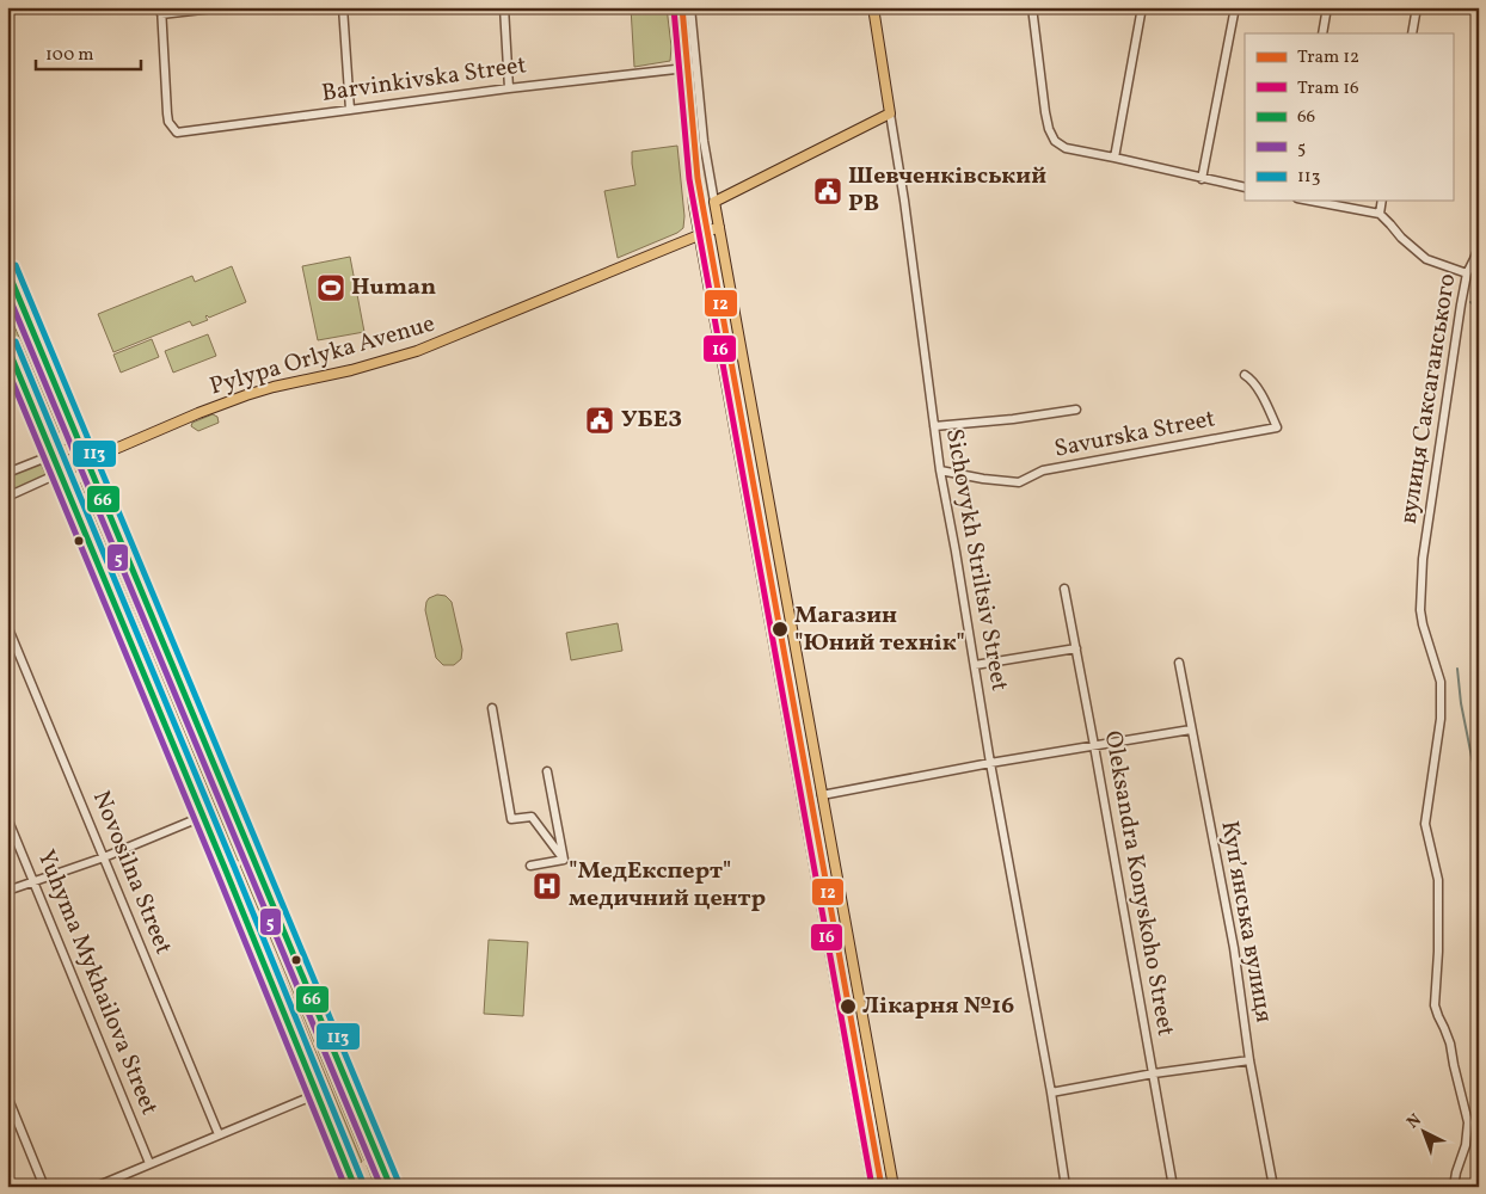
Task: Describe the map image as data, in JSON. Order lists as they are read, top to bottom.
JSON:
{
  "streets": {
    "main road": ["Pylypa Orlyka Avenue", "Sichovykh Striltsiv Street"],
    "street": [
      "Barvinkivska Street",
      "вулиця Саксаганського",
      "Savurska Street",
      "Novosilna Street",
      "Oleksandra Konyskoho Street",
      "Купʼянська вулиця",
      "Yuhyma Mykhailova Street"
    ]
  },
  "crossings": [
    ["Savurska Street", "Sichovykh Striltsiv Street"]
  ],
  "places": {
    "public building": ["Шевченківський РВ", "УБЕЗ"],
    "sports": ["Human"],
    "other": ["Магазин \"Юний технік\"", "Лікарня №16"],
    "hospital": ["\"МедЕксперт\" медичний центр"]
  },
  "lines": [
    "tram line 12",
    "tram line 16",
    "transit line 113",
    "transit line 66",
    "transit line 5"
  ],
  "legend": [
    "Tram 12",
    "Tram 16",
    "66",
    "5",
    "113"
  ],
  "scale_bar": "100 m",
  "north": "top left"
}
